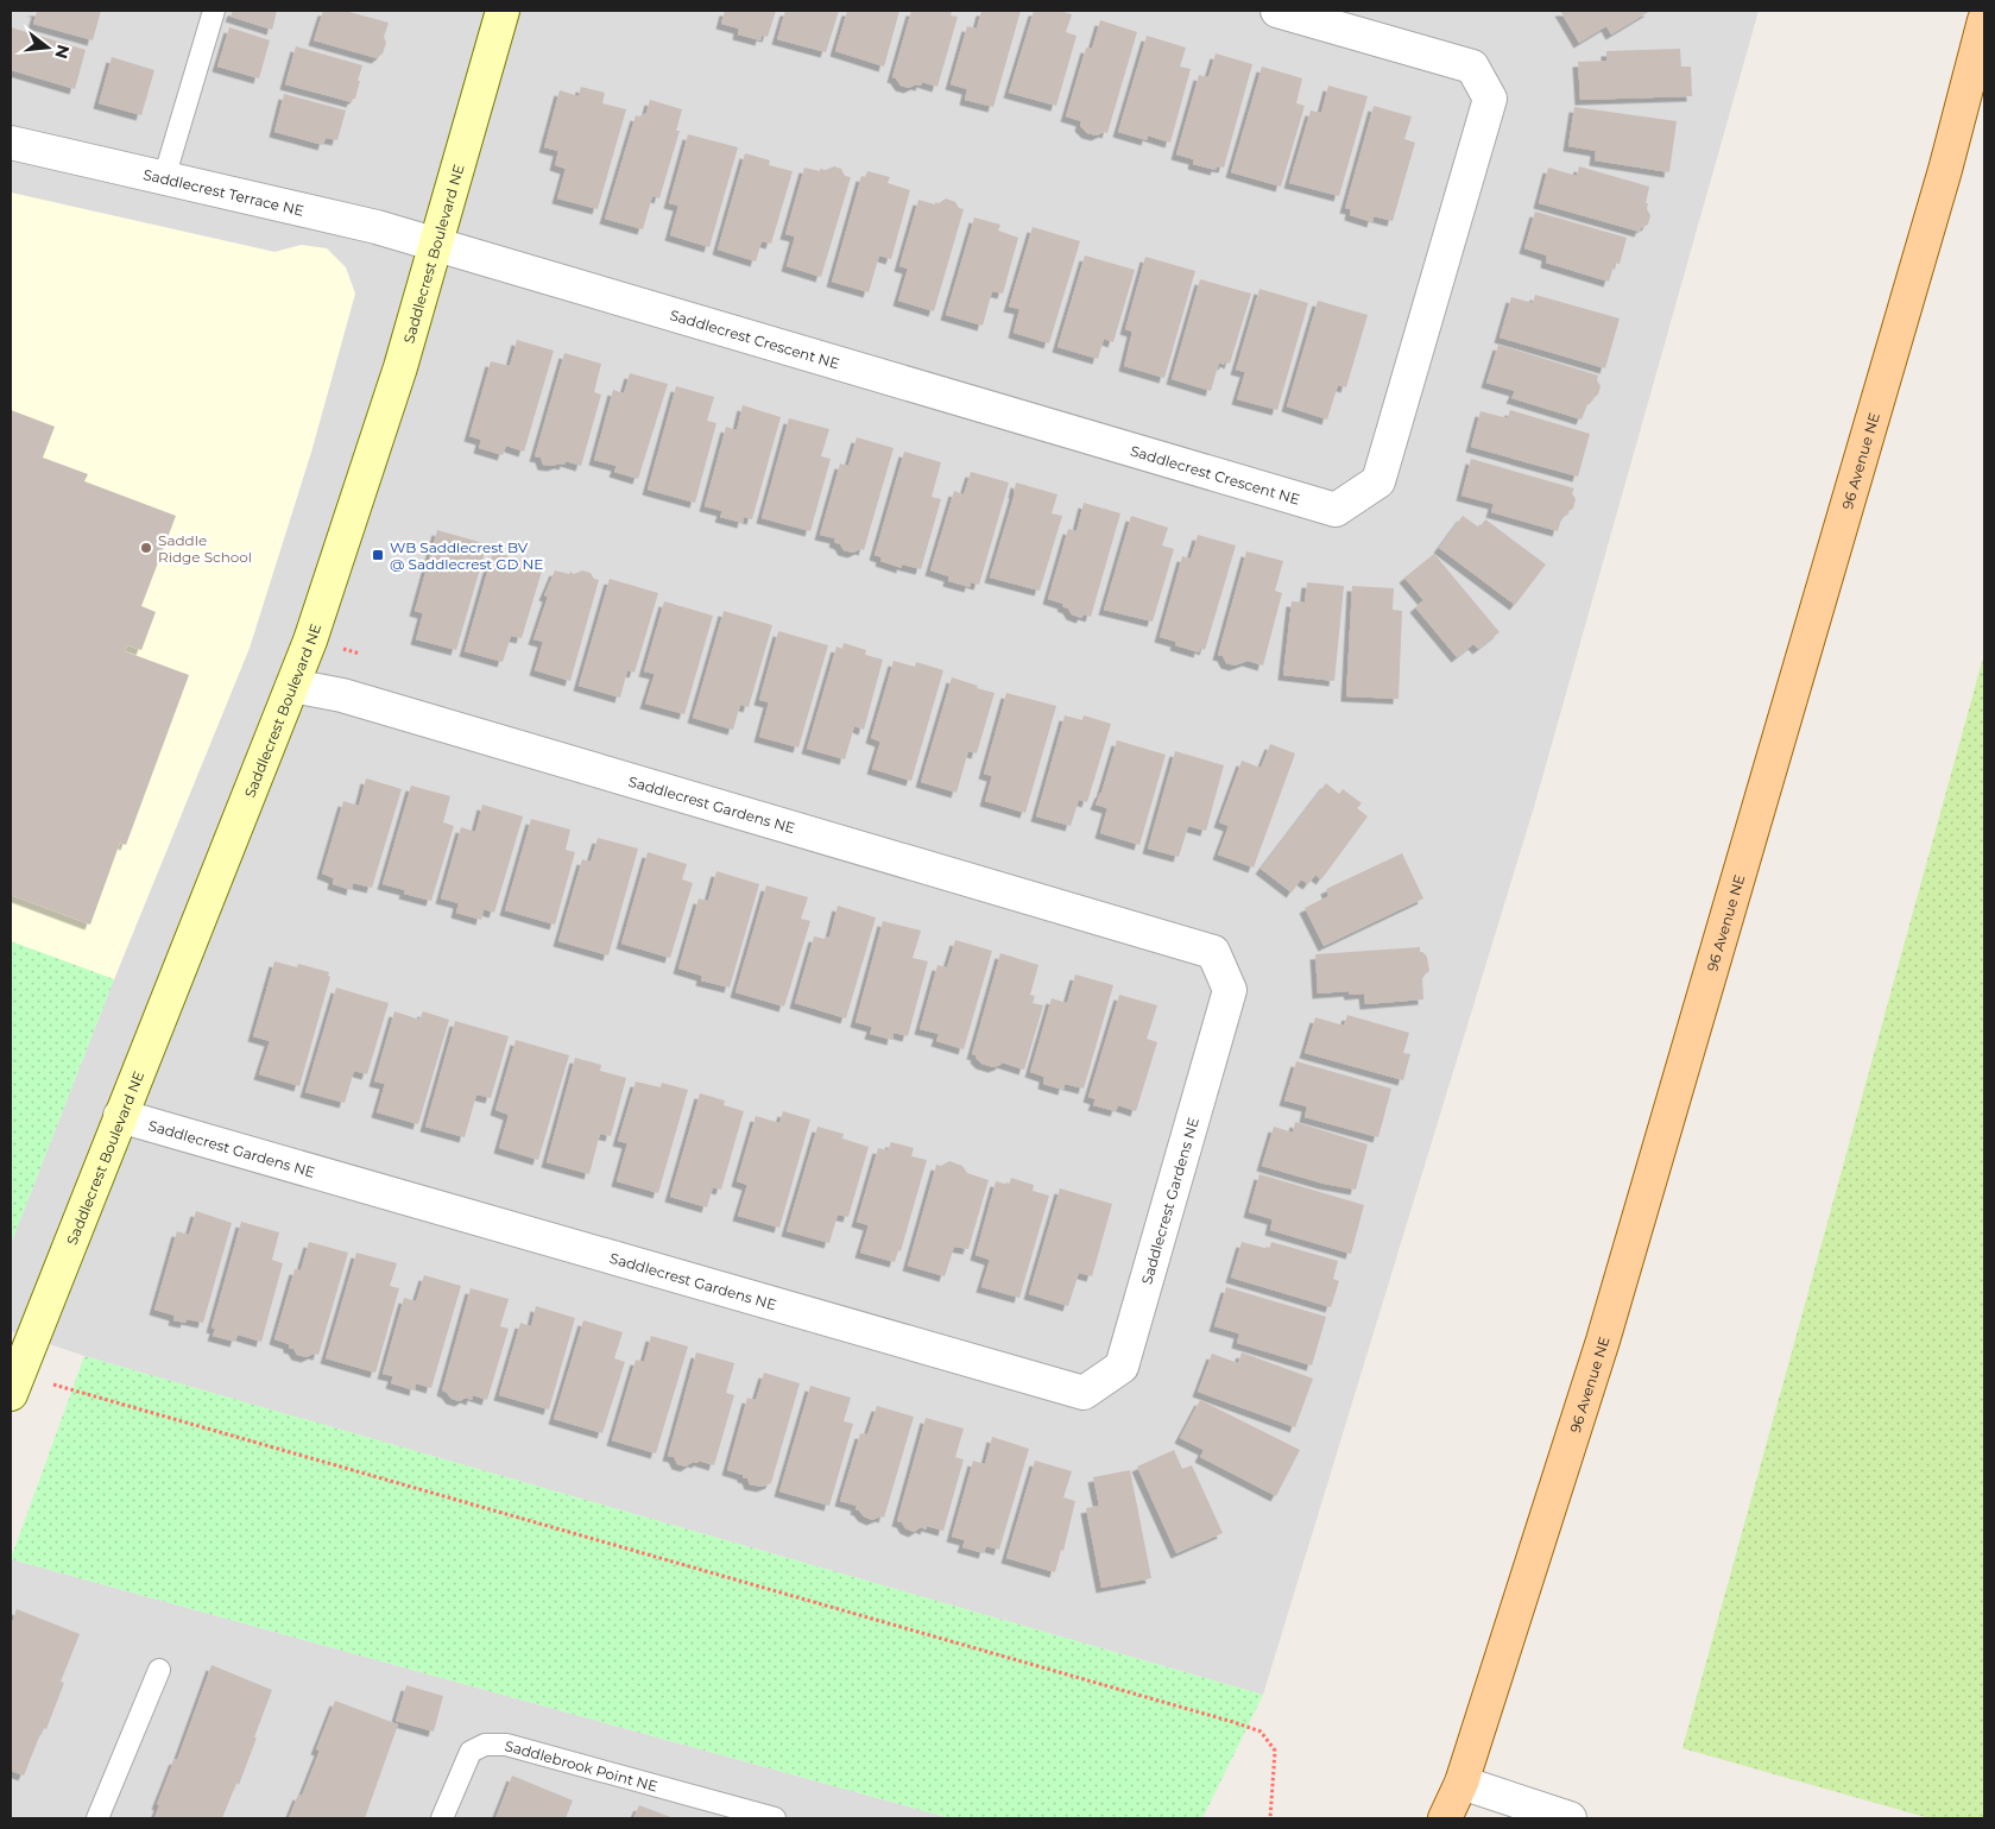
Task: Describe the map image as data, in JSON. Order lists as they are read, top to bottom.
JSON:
{
  "streets": {
    "main road": ["96 Avenue NE"],
    "street": [
      "Saddlecrest Terrace NE",
      "Saddlecrest Boulevard NE",
      "Saddlecrest Crescent NE",
      "Saddlecrest Gardens NE"
    ],
    "lane": ["Saddlebrook Point NE"]
  },
  "crossings": [
    ["Saddlecrest Terrace NE", "Saddlecrest Boulevard NE"],
    ["Saddlecrest Terrace NE", "Saddlecrest Crescent NE"],
    ["Saddlecrest Boulevard NE", "Saddlecrest Crescent NE"],
    ["Saddlecrest Boulevard NE", "Saddlecrest Gardens NE"]
  ],
  "places": {
    "other": ["Saddle Ridge School"],
    "transit": ["WB Saddlecrest BV @ Saddlecrest GD NE"]
  },
  "north": "right"
}
